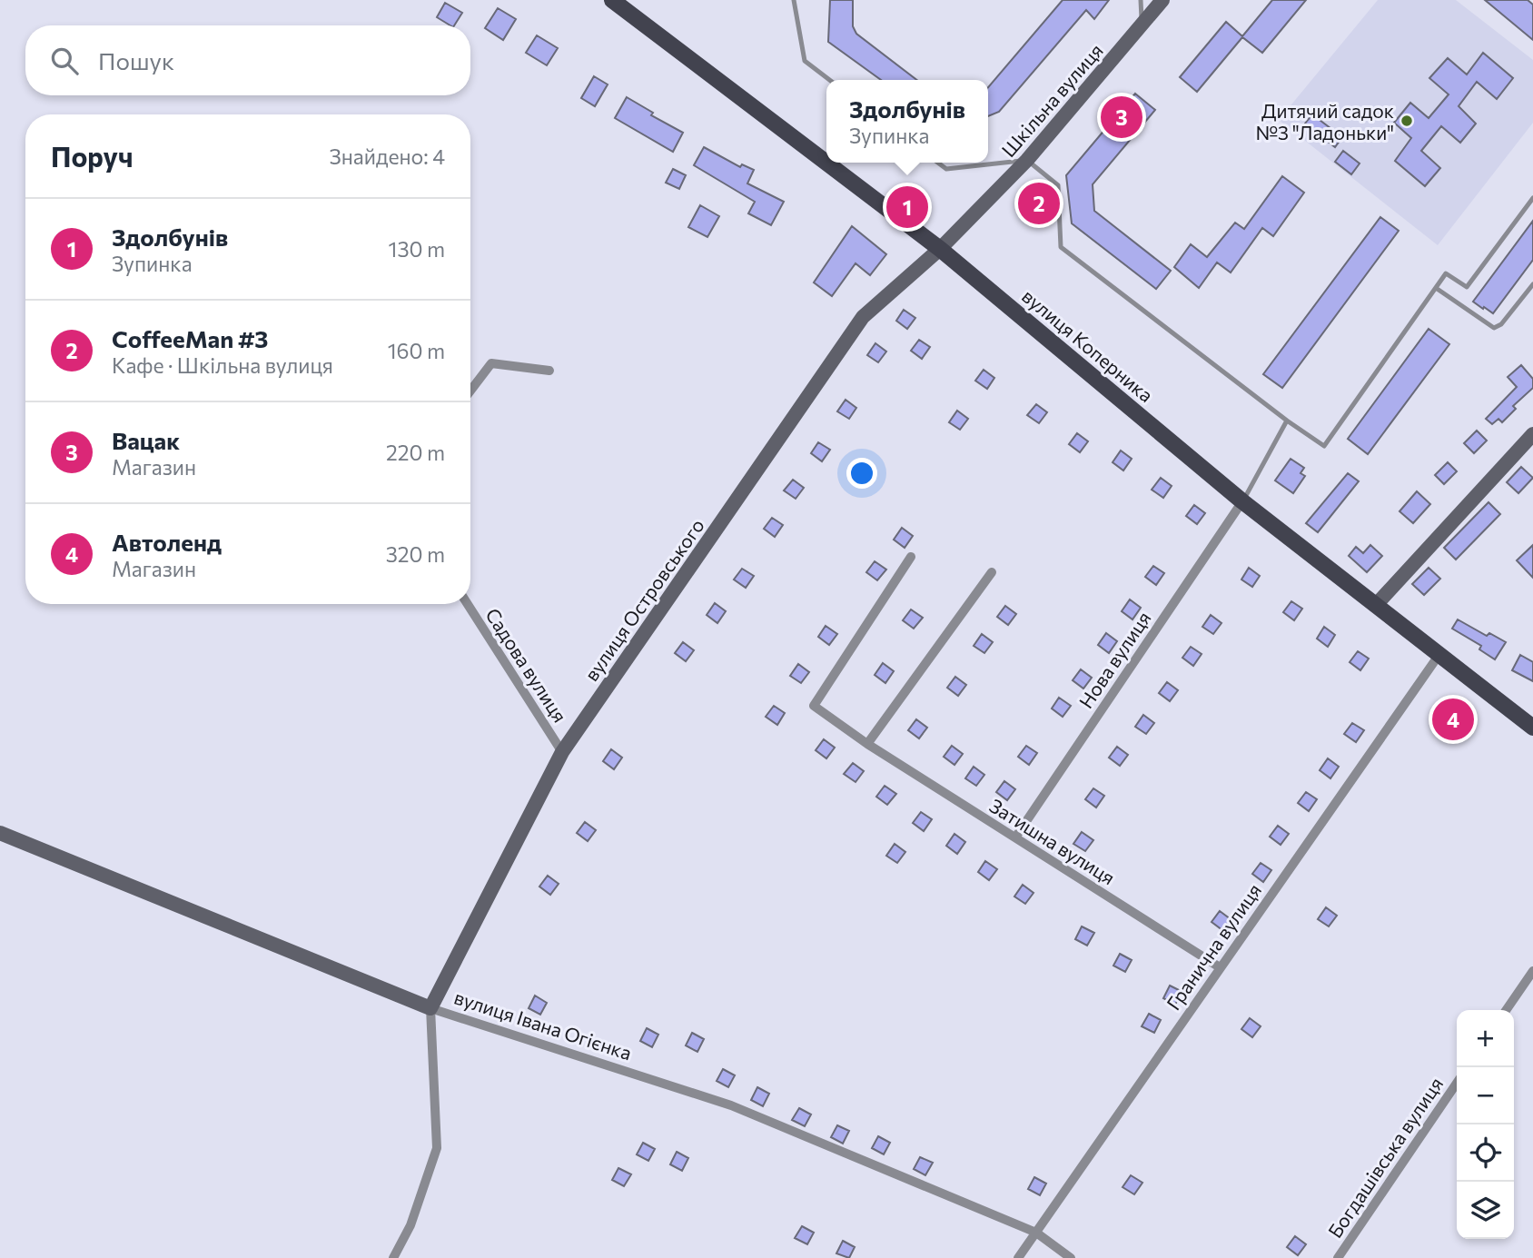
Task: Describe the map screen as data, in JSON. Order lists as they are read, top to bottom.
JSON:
{
  "streets": {
    "main road": ["вулиця Коперника"],
    "street": [
      "Шкільна вулиця",
      "вулиця Островського",
      "Нова вулиця",
      "Садова вулиця",
      "Затишна вулиця",
      "Гранична вулиця",
      "вулиця Івана Огієнка",
      "Богдашівська вулиця"
    ]
  },
  "crossings": [
    ["Шкільна вулиця", "вулиця Коперника"],
    ["Шкільна вулиця", "вулиця Островського"],
    ["вулиця Коперника", "вулиця Островського"],
    ["вулиця Коперника", "Нова вулиця"],
    ["вулиця Коперника", "Гранична вулиця"],
    ["вулиця Островського", "Садова вулиця"],
    ["вулиця Островського", "вулиця Івана Огієнка"],
    ["Нова вулиця", "Затишна вулиця"],
    ["Затишна вулиця", "Гранична вулиця"],
    ["Гранична вулиця", "вулиця Івана Огієнка"]
  ],
  "places": ["Дитячий садок №3 \"Ладоньки\""],
  "page": {
    "search": "Пошук",
    "popup": ["Здолбунів", "Зупинка"],
    "pins": [
      "3",
      "2",
      "1",
      "4"
    ],
    "heading": ["Поруч", "Знайдено: 4"],
    "list": [
      {
        "mark": "1",
        "name": "Здолбунів",
        "note": "Зупинка",
        "value": "130 m"
      },
      {
        "mark": "2",
        "name": "CoffeeMan #3",
        "note": "Кафе · Шкільна вулиця",
        "value": "160 m"
      },
      {
        "mark": "3",
        "name": "Вацак",
        "note": "Магазин",
        "value": "220 m"
      },
      {
        "mark": "4",
        "name": "Автоленд",
        "note": "Магазин",
        "value": "320 m"
      }
    ],
    "map_buttons": ["+", "−"]
  }
}
